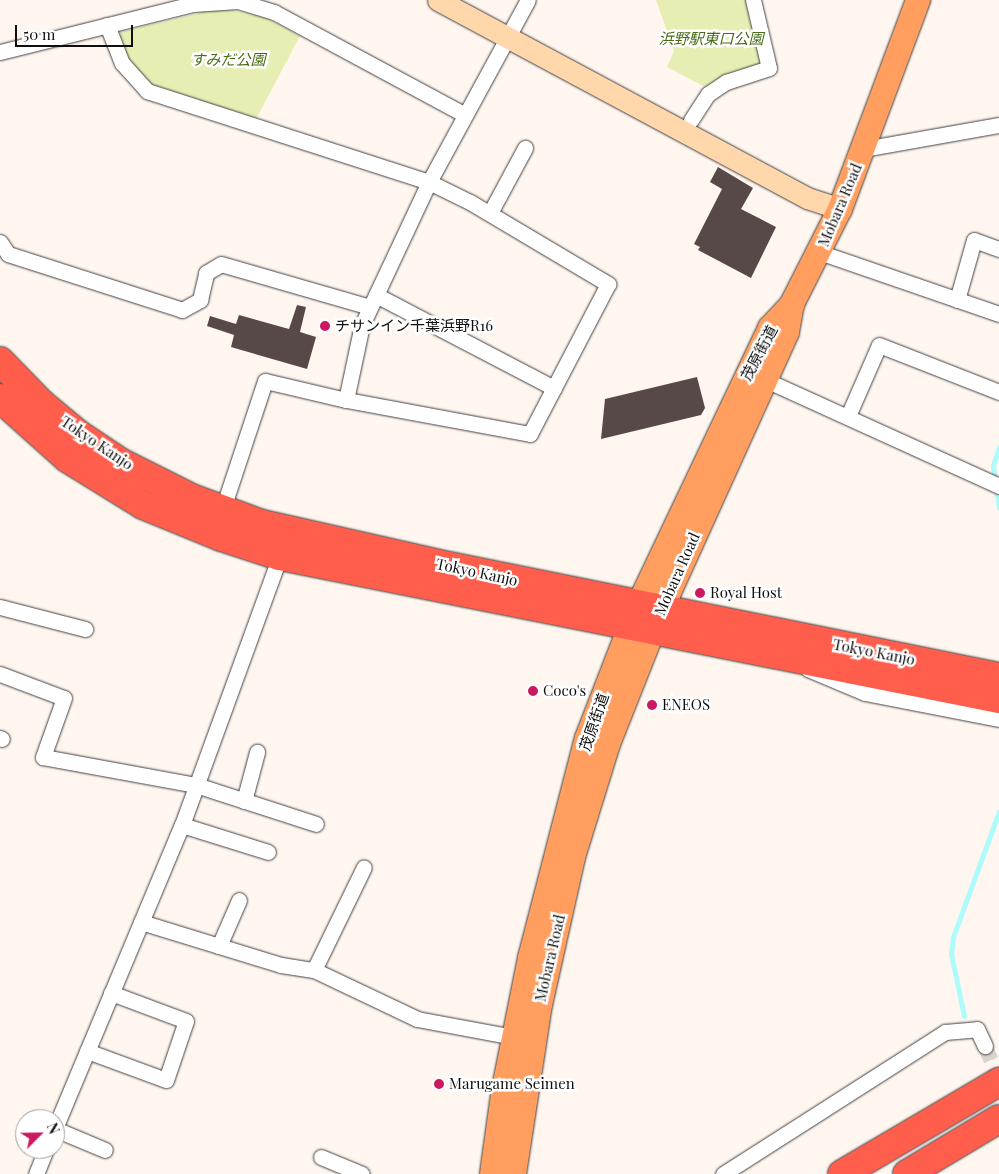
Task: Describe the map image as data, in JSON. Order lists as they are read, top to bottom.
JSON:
{
  "streets": {
    "highway": ["Tokyo Kanjo"],
    "main road": ["Mobara Road", "茂原街道"]
  },
  "crossings": [
    ["Mobara Road", "茂原街道"],
    ["Mobara Road", "Tokyo Kanjo"],
    ["茂原街道", "Tokyo Kanjo"]
  ],
  "parks": ["浜野駅東口公園", "すみだ公園"],
  "places": [
    "チサンイン千葉浜野R16",
    "Royal Host",
    "Coco's",
    "ENEOS",
    "Marugame Seimen"
  ],
  "scale_bar": "50 m",
  "north": "top right"
}
